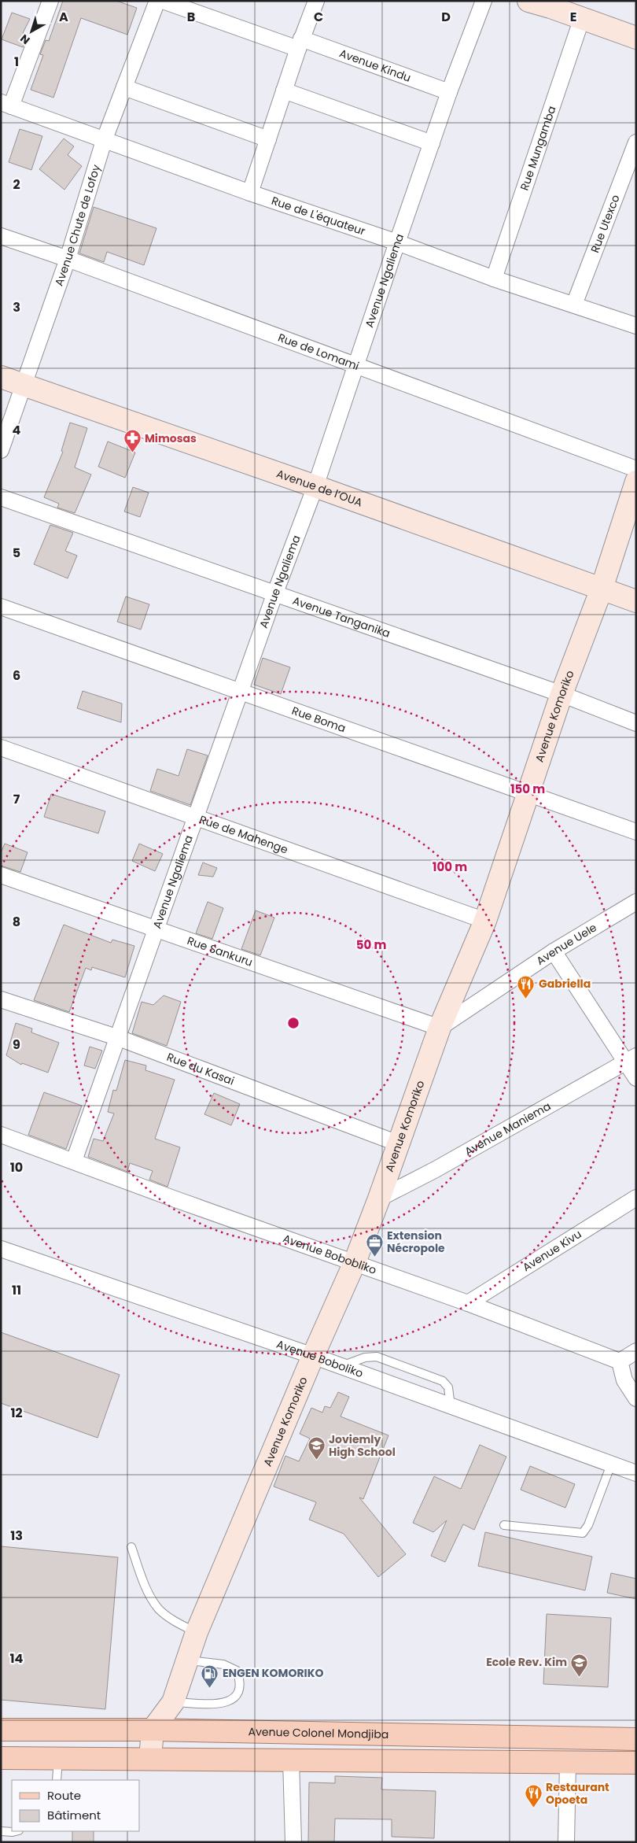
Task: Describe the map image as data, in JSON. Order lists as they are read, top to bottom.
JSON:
{
  "streets": {
    "main road": ["Avenue Colonel Mondjiba"],
    "street": [
      "Avenue Kindu",
      "Rue Mungamba",
      "Rue de L'équateur",
      "Rue Utexco",
      "Avenue Chute de Lofoy",
      "Avenue Ngaliema",
      "Rue de Lomami",
      "Avenue de l’OUA",
      "Avenue Tanganika",
      "Avenue Komoriko",
      "Rue Boma",
      "Rue de Mahenge",
      "Avenue Uele",
      "Rue Sankuru",
      "Rue du Kasai",
      "Avenue Maniema",
      "Avenue Kivu",
      "Avenue Bobobliko",
      "Avenue Boboliko"
    ]
  },
  "crossings": [
    ["Avenue Kindu", "Avenue Ngaliema"],
    ["Rue Mungamba", "Rue de L'équateur"],
    ["Rue de L'équateur", "Rue Utexco"],
    ["Rue de L'équateur", "Avenue Chute de Lofoy"],
    ["Rue de L'équateur", "Avenue Ngaliema"],
    ["Avenue Chute de Lofoy", "Rue de Lomami"],
    ["Avenue Chute de Lofoy", "Avenue de l’OUA"],
    ["Avenue Ngaliema", "Rue de Lomami"],
    ["Avenue Ngaliema", "Avenue de l’OUA"],
    ["Avenue Ngaliema", "Avenue Tanganika"],
    ["Avenue Ngaliema", "Rue Boma"],
    ["Avenue Ngaliema", "Rue de Mahenge"],
    ["Avenue Ngaliema", "Rue Sankuru"],
    ["Avenue Ngaliema", "Rue du Kasai"],
    ["Avenue Ngaliema", "Avenue Bobobliko"],
    ["Avenue de l’OUA", "Avenue Komoriko"],
    ["Avenue Tanganika", "Avenue Komoriko"],
    ["Avenue Komoriko", "Rue Boma"],
    ["Avenue Komoriko", "Rue de Mahenge"],
    ["Avenue Komoriko", "Avenue Uele"],
    ["Avenue Komoriko", "Rue Sankuru"],
    ["Avenue Komoriko", "Rue du Kasai"],
    ["Avenue Komoriko", "Avenue Maniema"],
    ["Avenue Komoriko", "Avenue Bobobliko"],
    ["Avenue Komoriko", "Avenue Boboliko"],
    ["Avenue Komoriko", "Avenue Colonel Mondjiba"],
    ["Avenue Uele", "Rue Sankuru"],
    ["Avenue Kivu", "Avenue Bobobliko"]
  ],
  "places": {
    "pharmacy": ["Mimosas"],
    "restaurant": ["Gabriella", "Restaurant Opoeta"],
    "office": ["Extension Nécropole"],
    "school or university": ["Joviemly High School", "Ecole Rev. Kim"],
    "fuel station": ["ENGEN KOMORIKO"]
  },
  "legend": ["Route", "Bâtiment"],
  "north": "bottom left",
  "grid": {
    "columns": [
      "A",
      "B",
      "C",
      "D",
      "E"
    ],
    "rows": [
      "1",
      "2",
      "3",
      "4",
      "5",
      "6",
      "7",
      "8",
      "9",
      "10",
      "11",
      "12",
      "13",
      "14"
    ]
  },
  "rings": ["150 m", "100 m", "50 m"]
}
